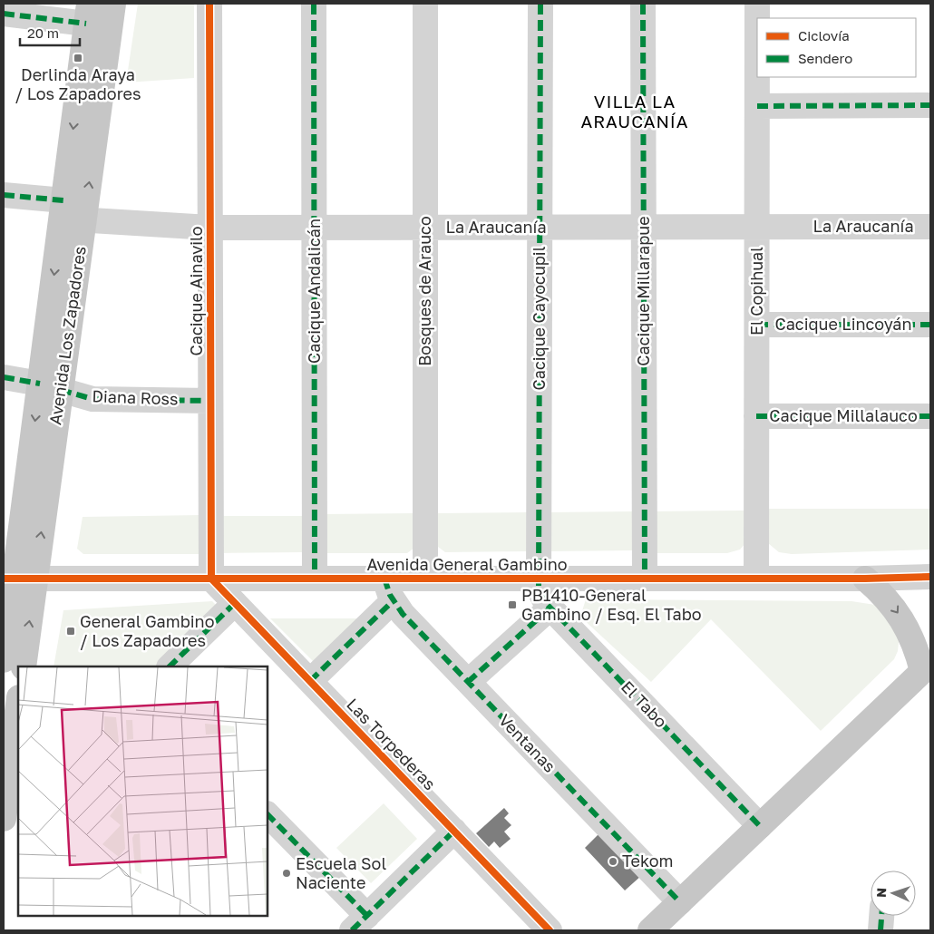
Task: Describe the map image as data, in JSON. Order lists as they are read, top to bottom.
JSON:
{
  "streets": {
    "main road": ["Avenida Los Zapadores"],
    "street": [
      "La Araucanía",
      "Cacique Ainavilo",
      "Cacique Andalicán",
      "Bosques de Arauco",
      "Cacique Millarapue",
      "El Copihual",
      "Cacique Cayocupil",
      "Cacique Lincoyán",
      "Diana Ross",
      "Cacique Millalauco",
      "Avenida General Gambino",
      "El Tabo",
      "Ventanas",
      "Las Torpederas"
    ]
  },
  "crossings": [
    ["La Araucanía", "Cacique Ainavilo"],
    ["La Araucanía", "Cacique Andalicán"],
    ["La Araucanía", "Bosques de Arauco"],
    ["La Araucanía", "Cacique Millarapue"],
    ["La Araucanía", "El Copihual"],
    ["La Araucanía", "Cacique Cayocupil"],
    ["La Araucanía", "Avenida Los Zapadores"],
    ["Cacique Ainavilo", "Diana Ross"],
    ["Cacique Ainavilo", "Avenida General Gambino"],
    ["Cacique Ainavilo", "Las Torpederas"],
    ["Cacique Andalicán", "Avenida General Gambino"],
    ["Bosques de Arauco", "Avenida General Gambino"],
    ["Cacique Millarapue", "Avenida General Gambino"],
    ["El Copihual", "Cacique Lincoyán"],
    ["El Copihual", "Cacique Millalauco"],
    ["El Copihual", "Avenida General Gambino"],
    ["Cacique Cayocupil", "Avenida General Gambino"],
    ["Cacique Cayocupil", "El Tabo"],
    ["Avenida Los Zapadores", "Diana Ross"],
    ["Avenida Los Zapadores", "Avenida General Gambino"],
    ["Avenida General Gambino", "El Tabo"],
    ["Avenida General Gambino", "Ventanas"],
    ["Avenida General Gambino", "Las Torpederas"]
  ],
  "districts": ["VILLA LA ARAUCANÍA"],
  "places": {
    "transit": ["Derlinda Araya / Los Zapadores", "PB1410-General Gambino / Esq. El Tabo", "General Gambino / Los Zapadores"],
    "other": ["Tekom", "Escuela Sol Naciente"]
  },
  "legend": ["Ciclovía", "Sendero"],
  "scale_bar": "20 m",
  "north": "left"
}
